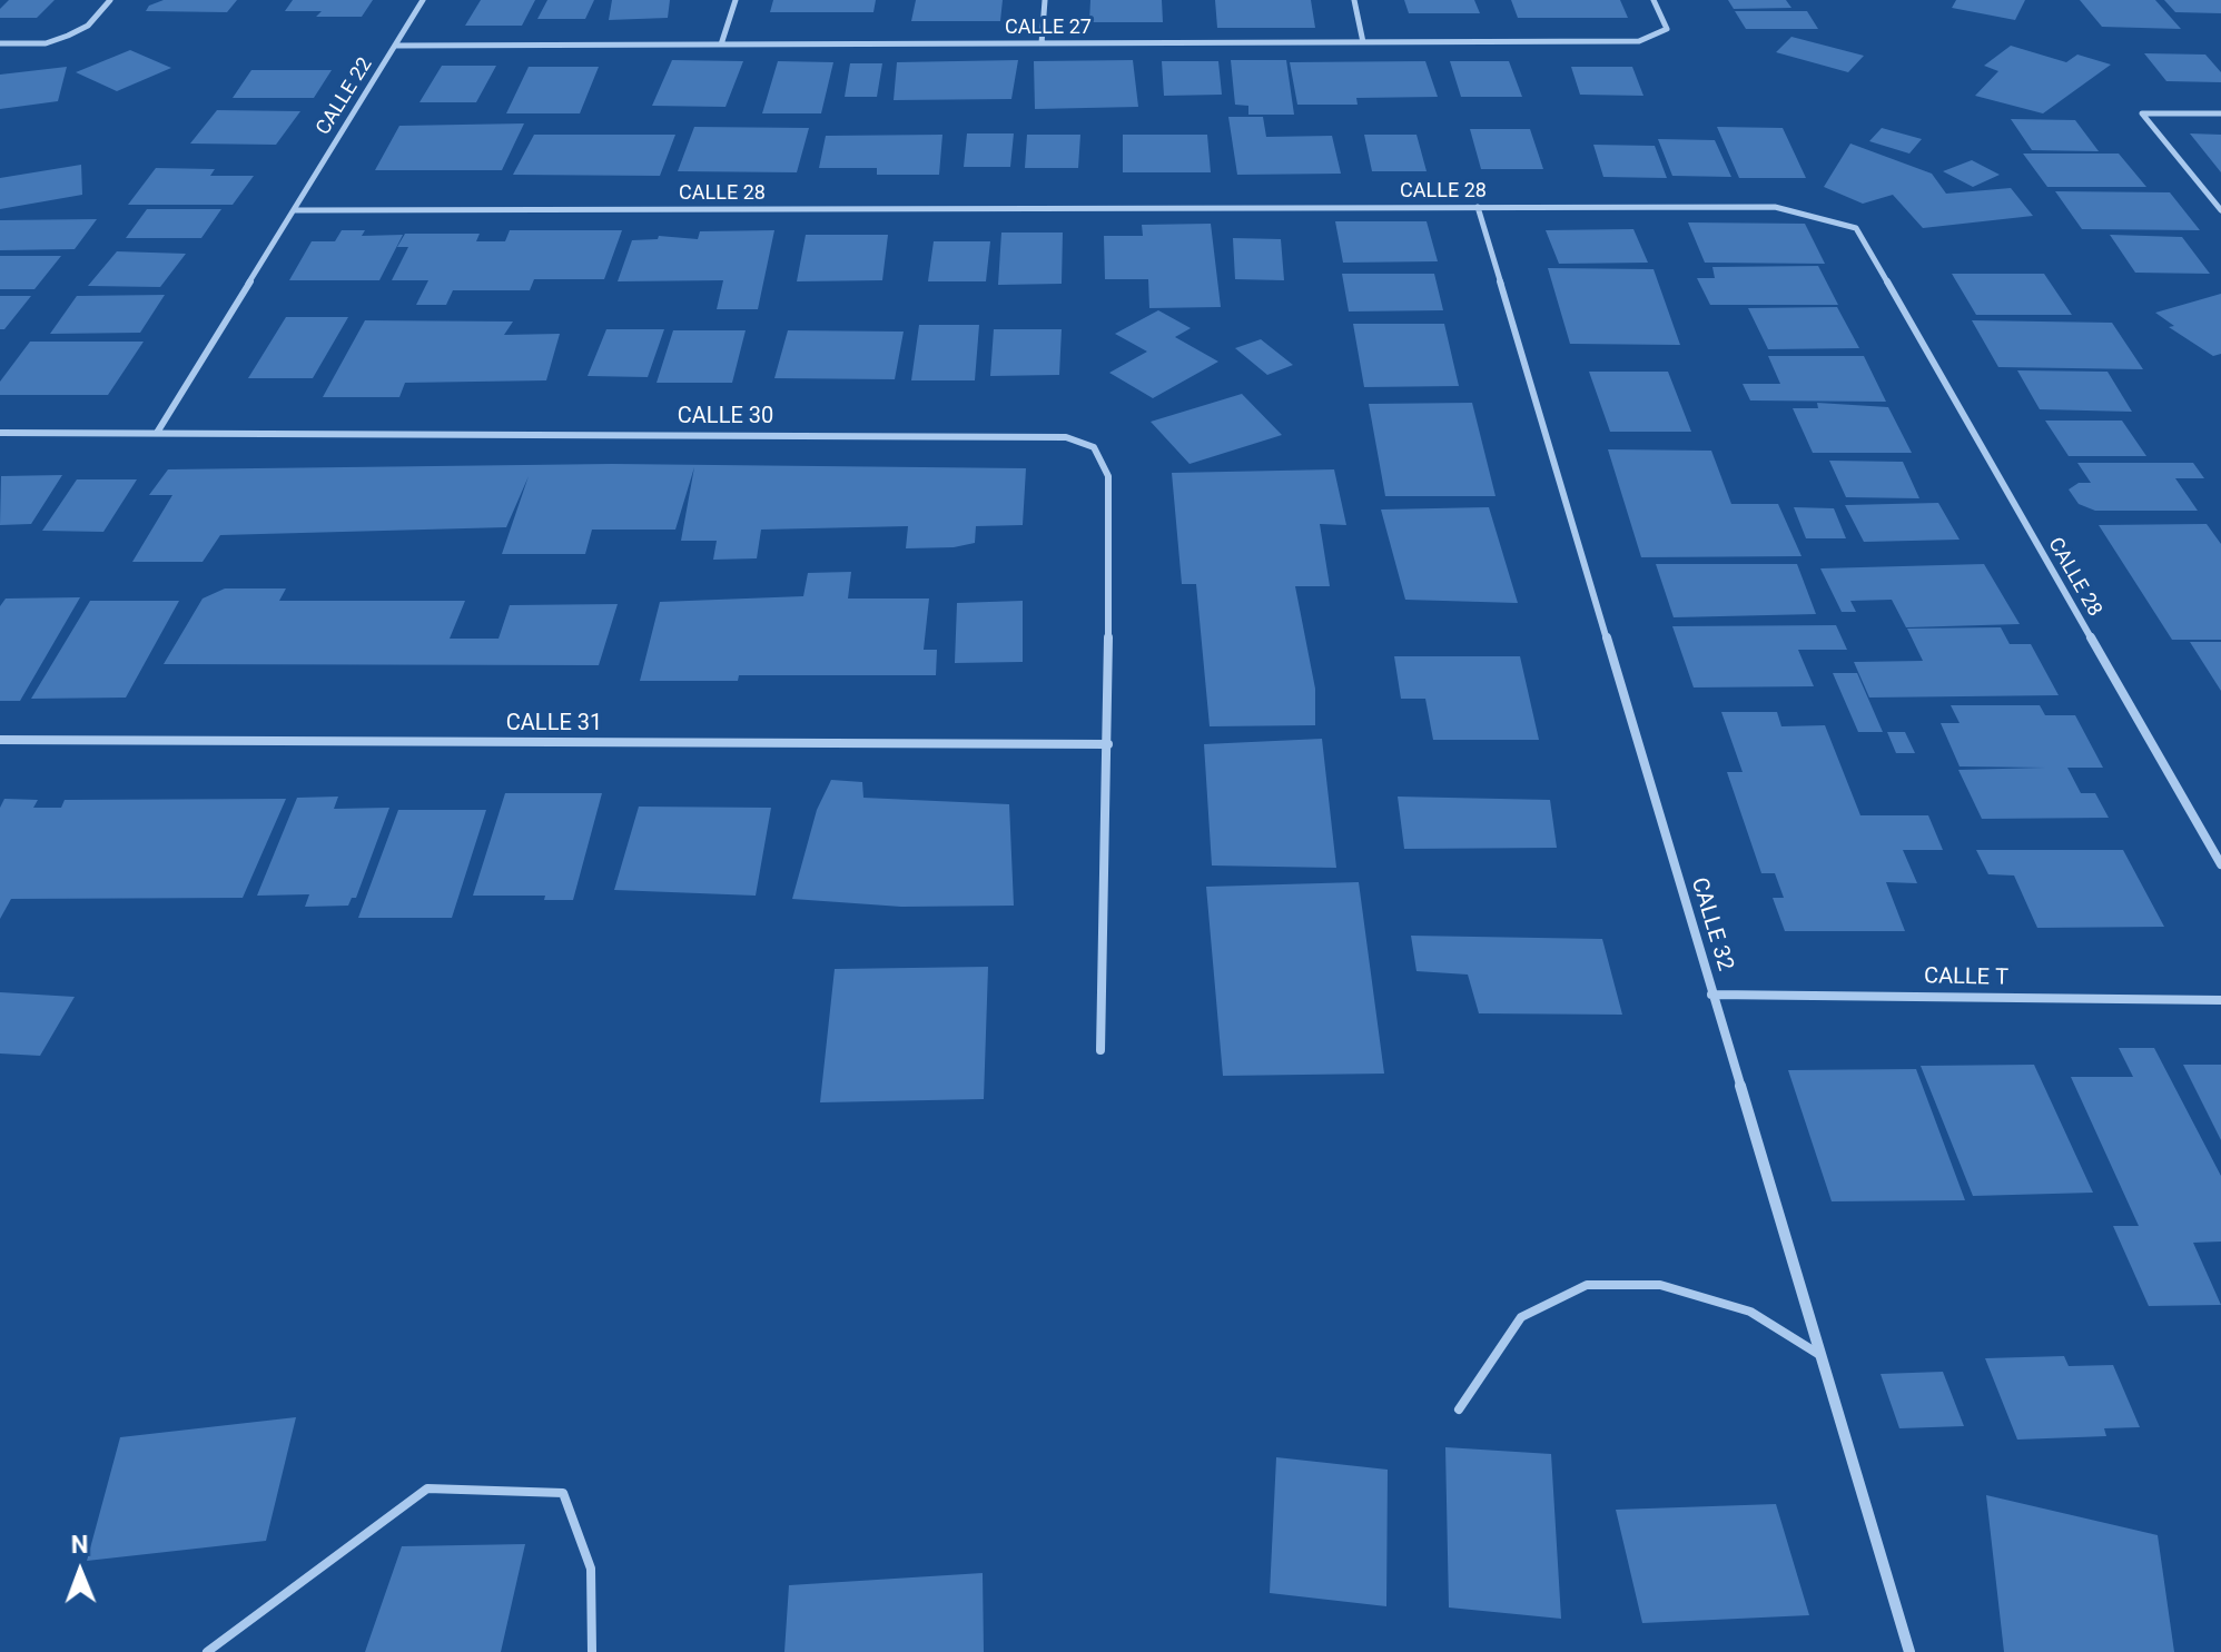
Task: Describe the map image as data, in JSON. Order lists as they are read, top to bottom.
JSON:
{
  "streets": {
    "street": [
      "CALLE 27",
      "CALLE 22",
      "CALLE 28",
      "CALLE 30",
      "CALLE 31",
      "CALLE 32",
      "CALLE T"
    ]
  },
  "crossings": [
    ["CALLE 27", "CALLE 22"],
    ["CALLE 22", "CALLE 28"],
    ["CALLE 22", "CALLE 30"],
    ["CALLE 28", "CALLE 32"],
    ["CALLE 30", "CALLE 31"],
    ["CALLE 32", "CALLE T"]
  ],
  "north": "top"
}
